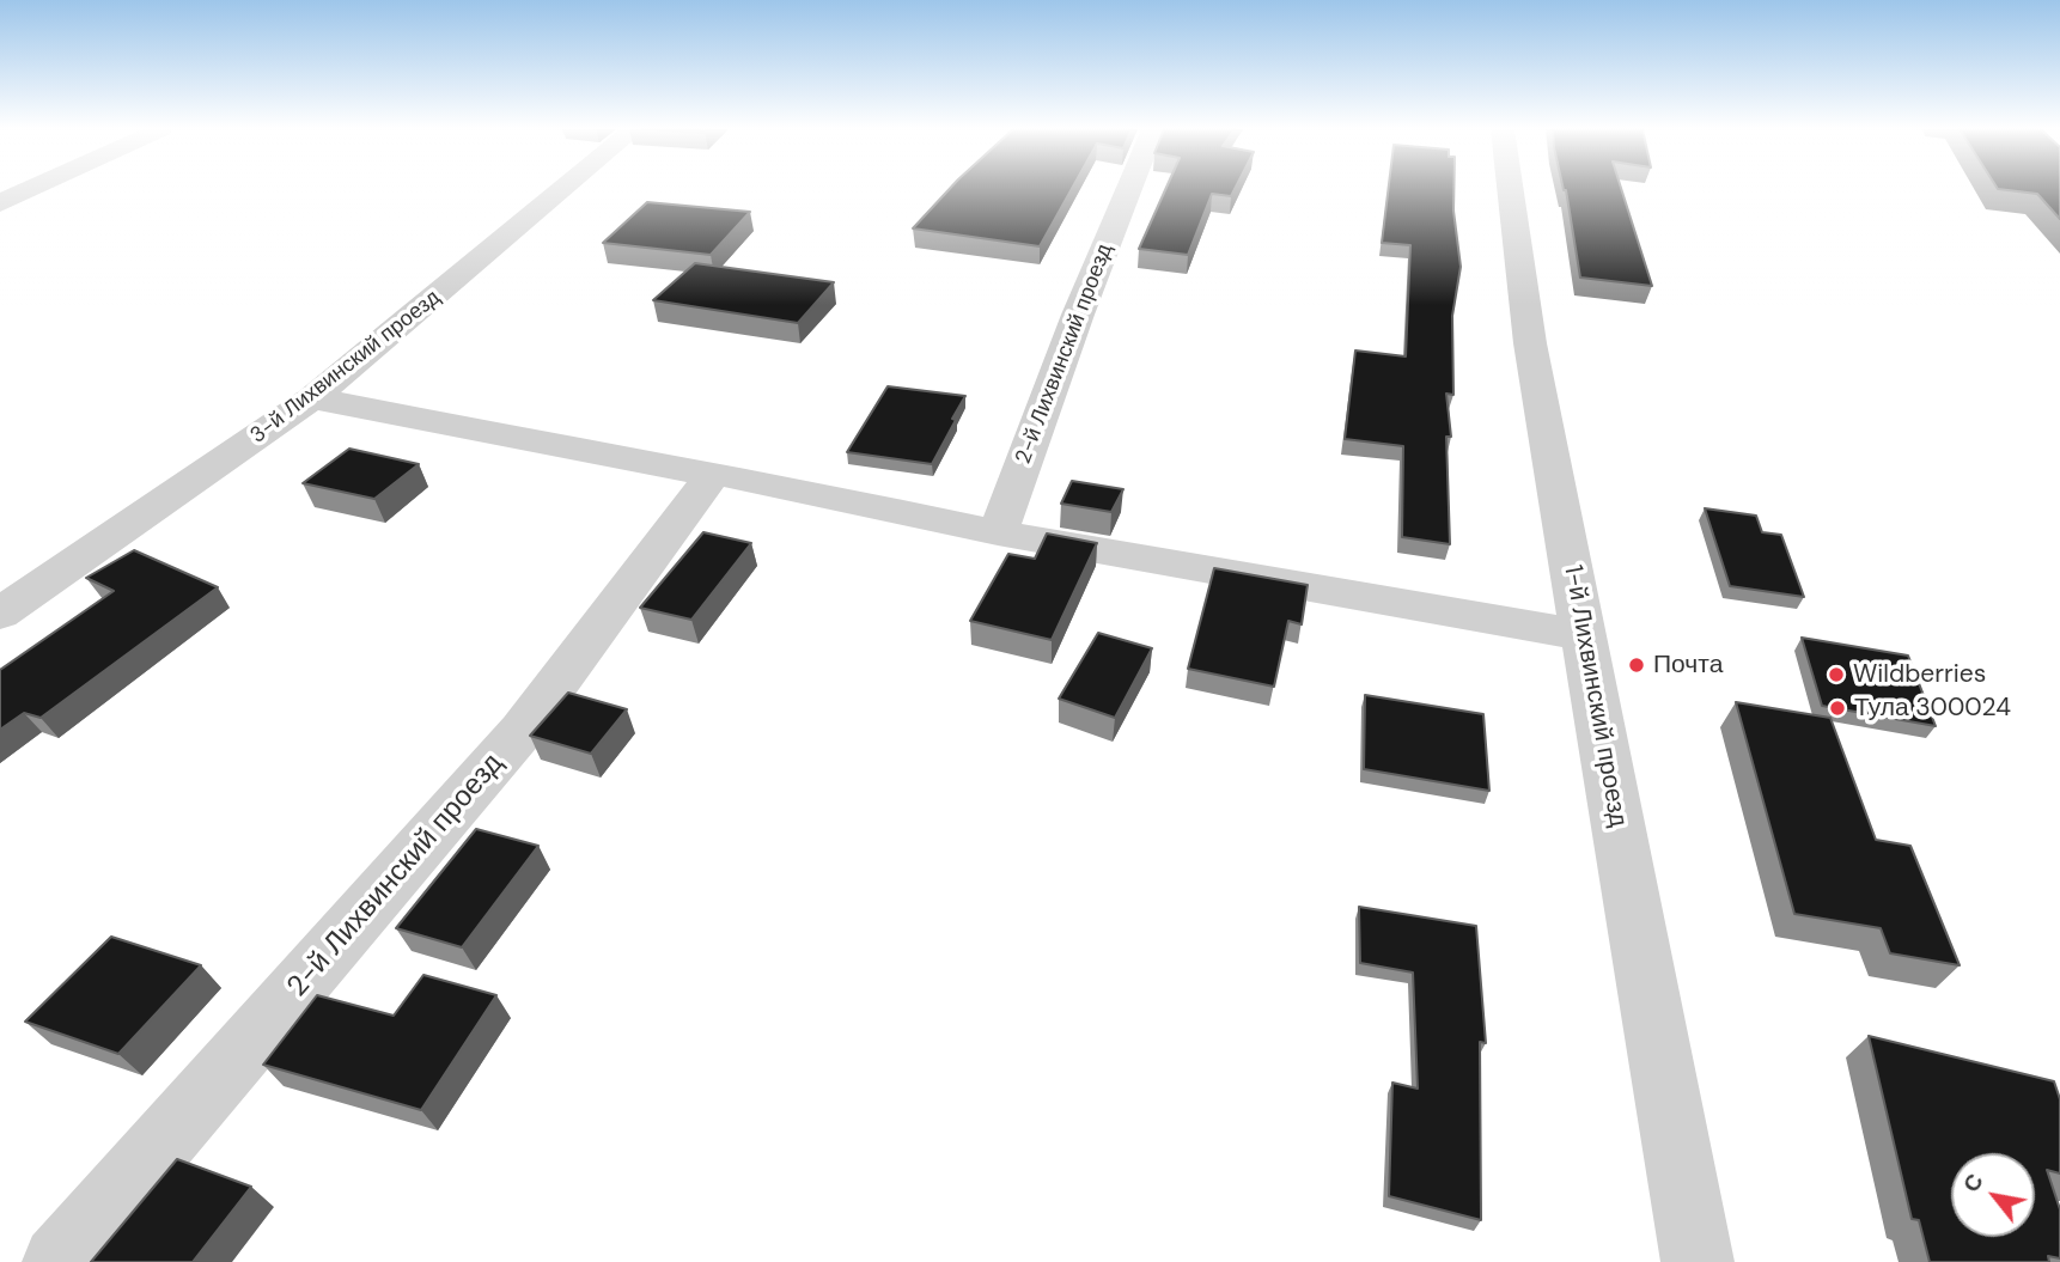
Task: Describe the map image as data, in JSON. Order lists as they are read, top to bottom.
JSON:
{
  "streets": {
    "street": ["2-й Лихвинский проезд", "3-й Лихвинский проезд", "1-й Лихвинский проезд"]
  },
  "places": ["Почта", "Wildberries", "Тула 300024"],
  "north": "top left"
}
